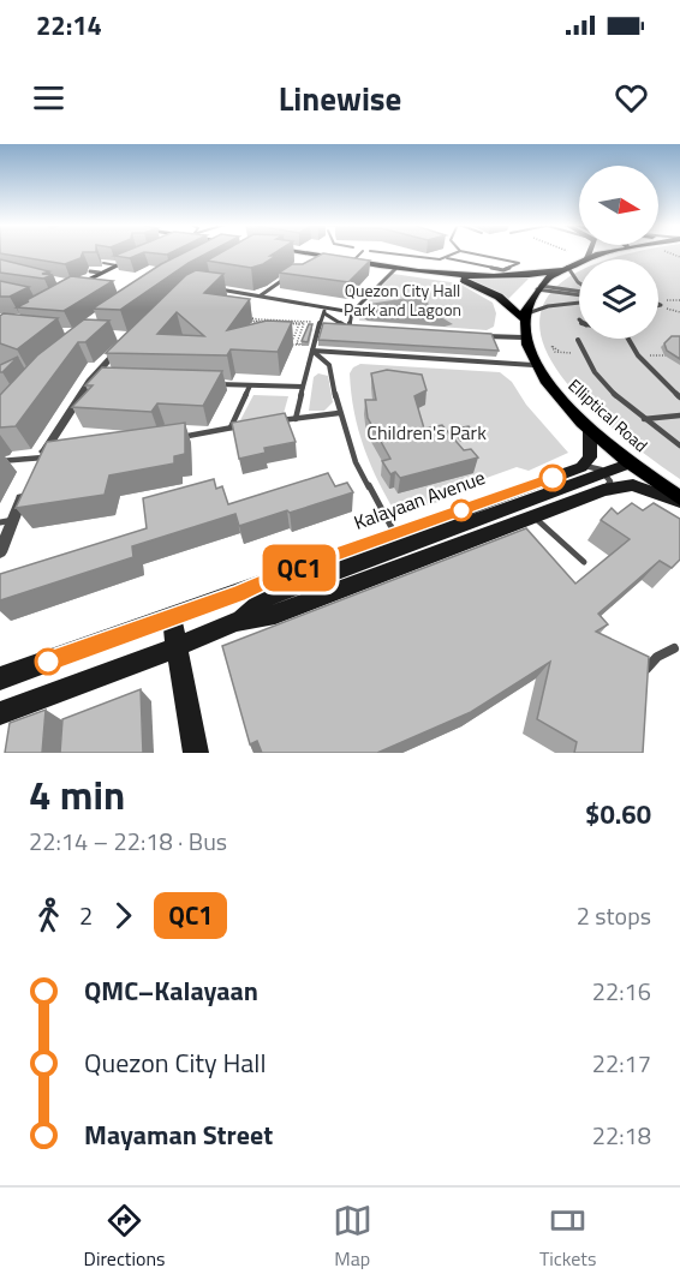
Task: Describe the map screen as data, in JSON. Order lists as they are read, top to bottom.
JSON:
{
  "streets": {
    "main road": ["Elliptical Road", "Kalayaan Avenue"]
  },
  "crossings": [
    ["Elliptical Road", "Kalayaan Avenue"]
  ],
  "parks": ["Quezon City Hall Park and Lagoon", "Children's Park"],
  "lines": ["bus line QC1"],
  "north": "right",
  "page": {
    "status": "22:14",
    "header": "Linewise",
    "on_map": "QC1",
    "heading": ["4 min", "22:14 – 22:18 · Bus", "$0.60"],
    "legs": ["2", "QC1", "2 stops"],
    "list": [
      {
        "name": "QMC–Kalayaan",
        "value": "22:16"
      },
      {
        "name": "Quezon City Hall",
        "value": "22:17"
      },
      {
        "name": "Mayaman Street",
        "value": "22:18"
      }
    ],
    "tabs": ["Directions", "Map", "Tickets"]
  }
}
